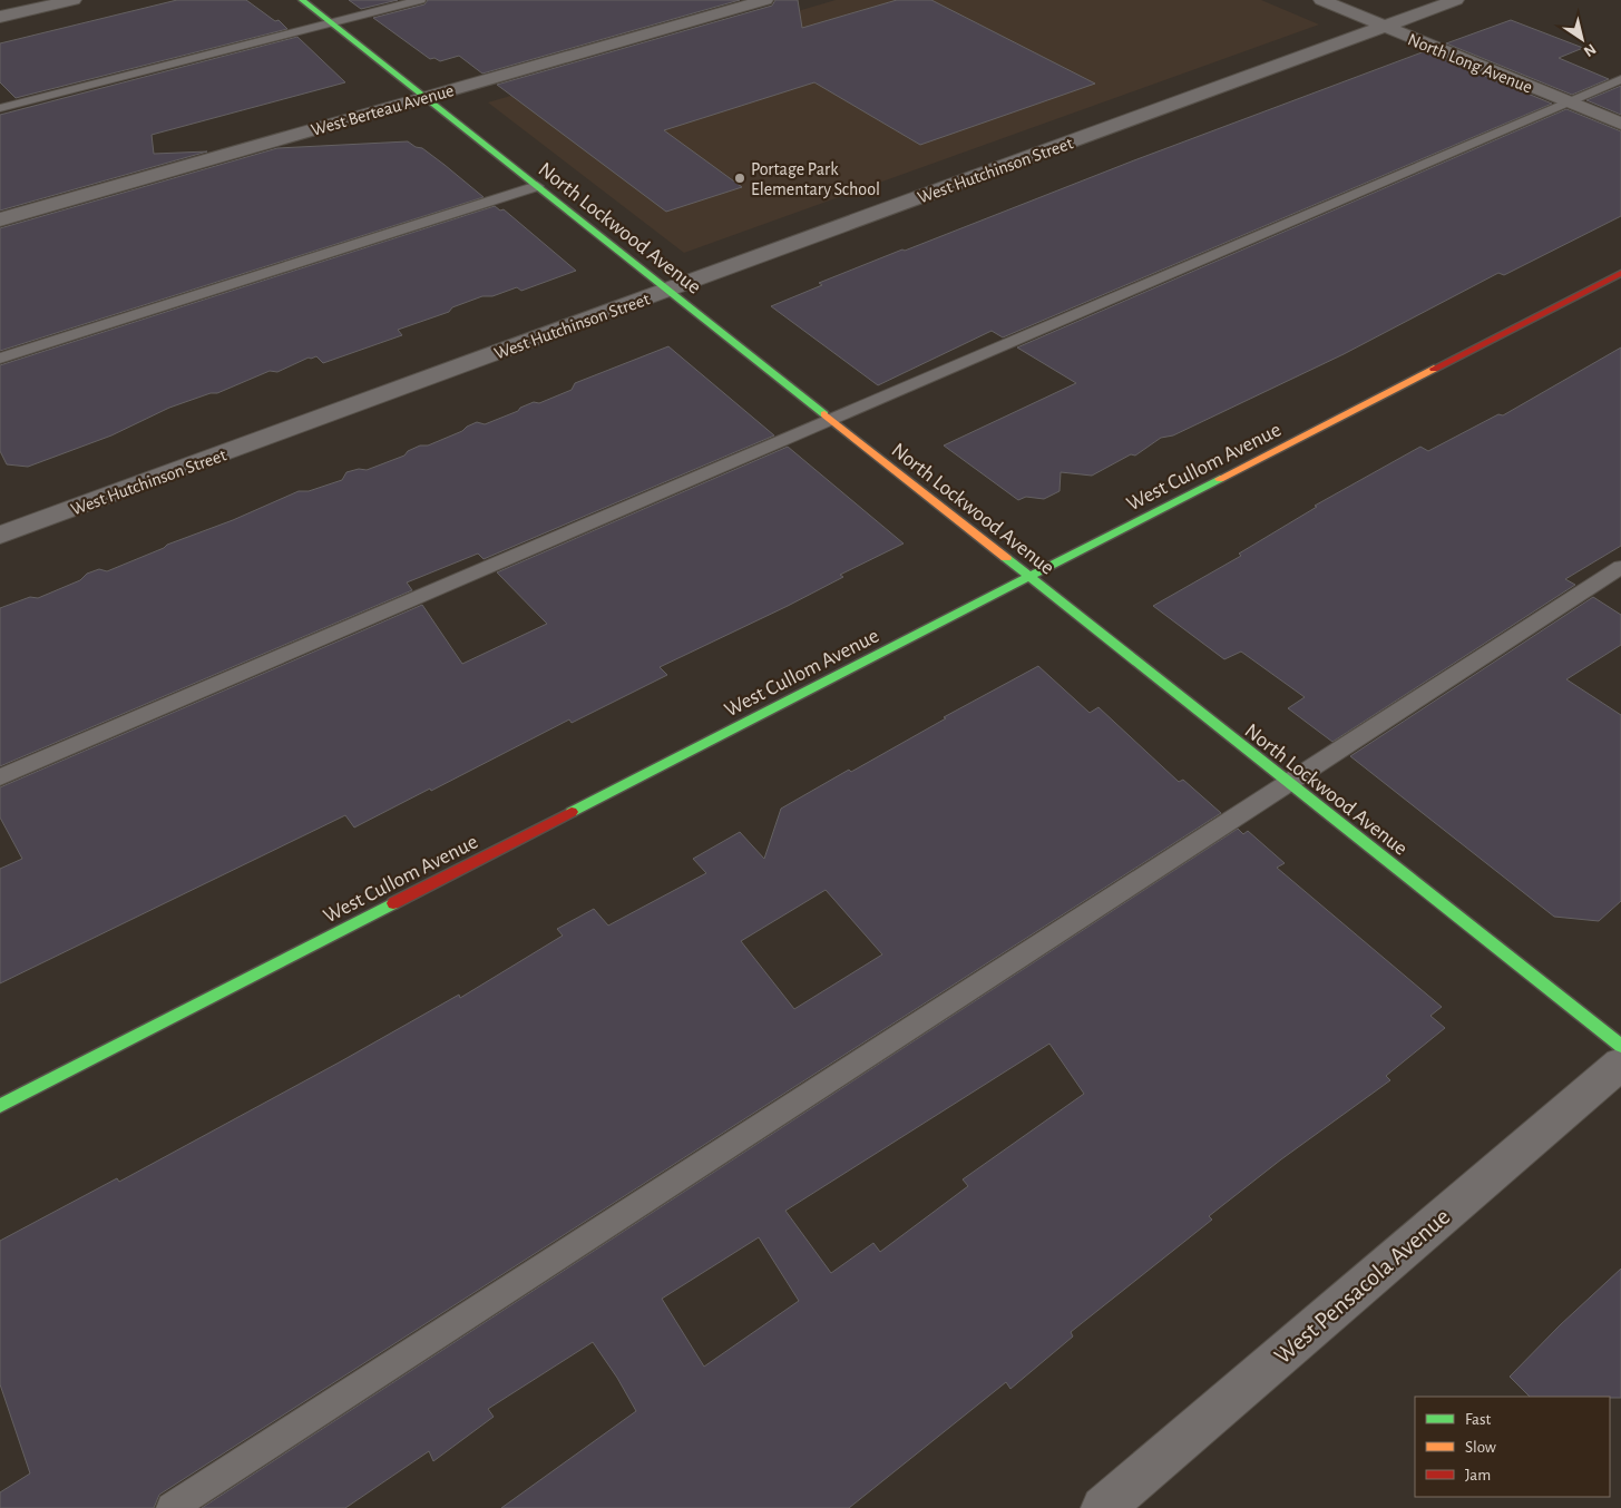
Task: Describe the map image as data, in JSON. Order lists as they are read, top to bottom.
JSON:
{
  "streets": {
    "street": [
      "North Long Avenue",
      "West Berteau Avenue",
      "West Hutchinson Street",
      "North Lockwood Avenue",
      "West Cullom Avenue",
      "West Pensacola Avenue"
    ]
  },
  "crossings": [
    ["North Long Avenue", "West Hutchinson Street"],
    ["West Berteau Avenue", "North Lockwood Avenue"],
    ["West Hutchinson Street", "North Lockwood Avenue"],
    ["North Lockwood Avenue", "West Cullom Avenue"]
  ],
  "places": ["Portage Park Elementary School"],
  "legend": ["Fast", "Slow", "Jam"],
  "north": "bottom right"
}
